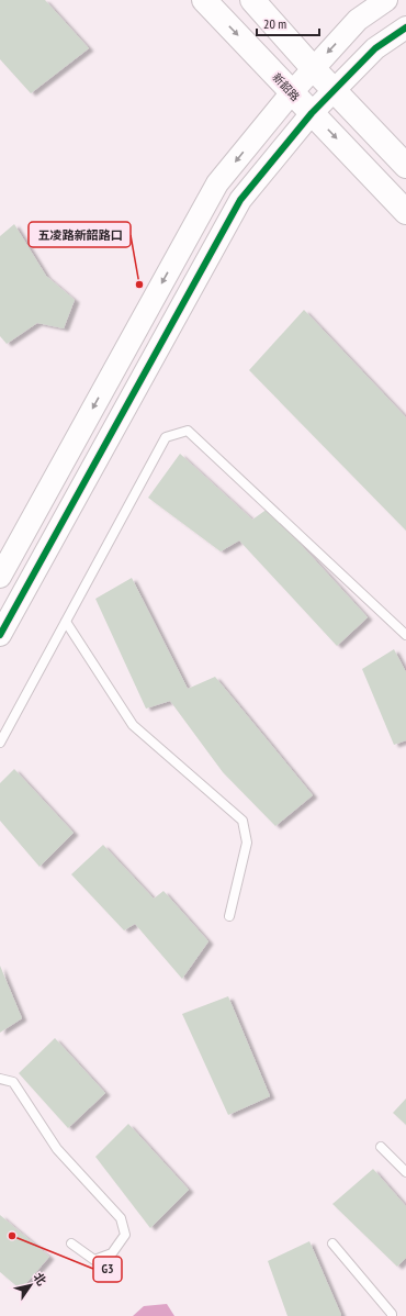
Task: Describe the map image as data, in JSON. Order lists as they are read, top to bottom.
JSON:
{
  "streets": {
    "main road": ["新韶路"]
  },
  "places": ["五凌路新韶路口", "G3"],
  "scale_bar": "20 m",
  "north": "top right"
}
